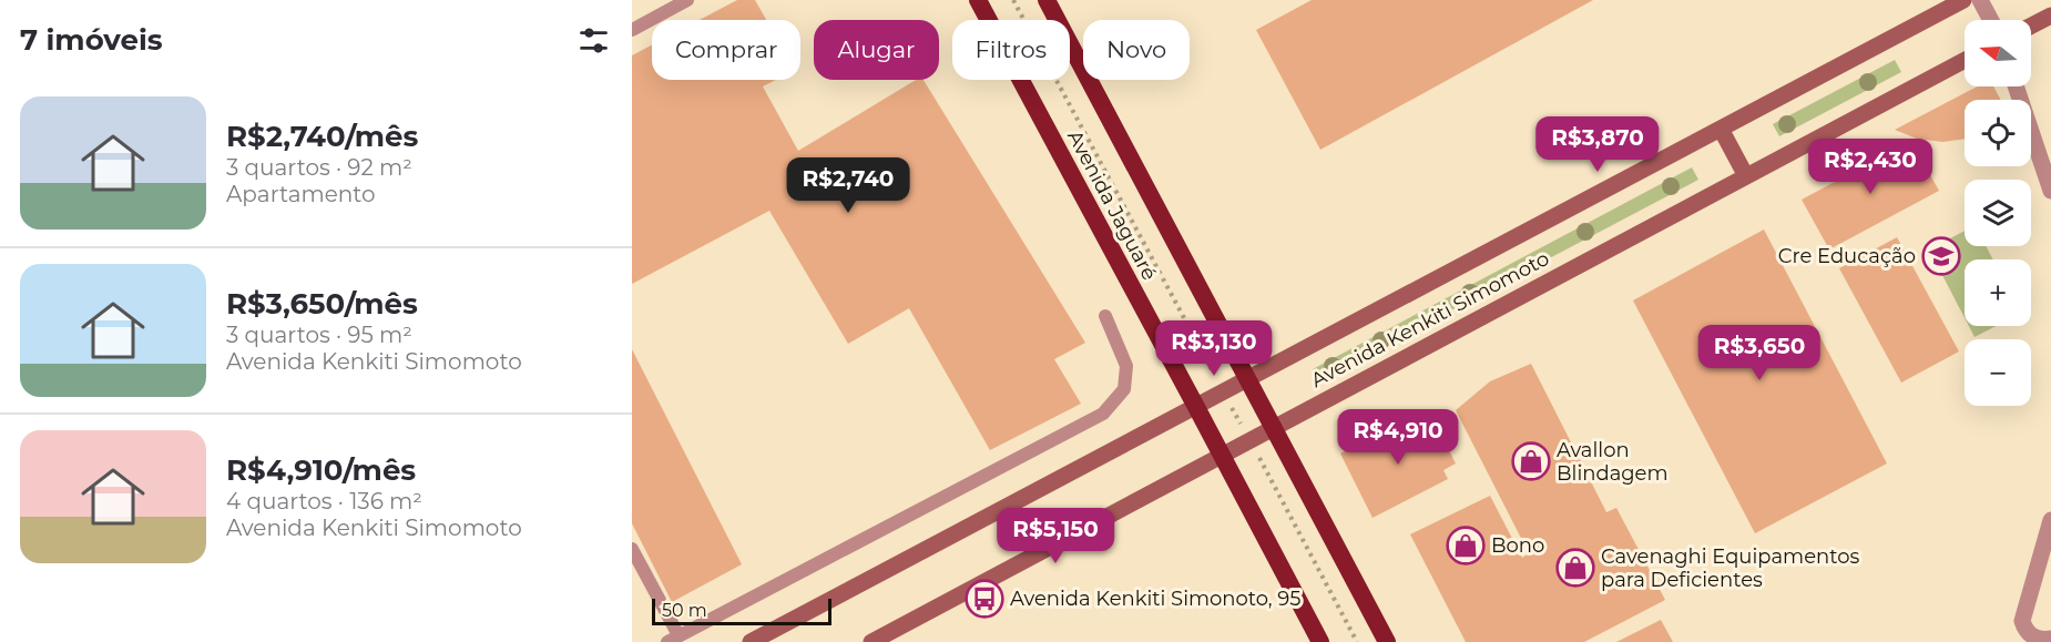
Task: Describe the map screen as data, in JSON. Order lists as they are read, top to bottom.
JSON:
{
  "streets": {
    "highway": ["Avenida Jaguaré"],
    "main road": ["Avenida Kenkiti Simomoto"]
  },
  "crossings": [
    ["Avenida Jaguaré", "Avenida Kenkiti Simomoto"]
  ],
  "places": {
    "school or university": ["Cre Educação"],
    "shop": ["Avallon Blindagem", "Bono", "Cavenaghi Equipamentos para Deficientes"],
    "bus stop": ["Avenida Kenkiti Simonoto, 95"]
  },
  "scale_bar": "50 m",
  "north": "left",
  "page": {
    "heading": "7 imóveis",
    "map_buttons": ["+", "−"],
    "chip": [
      "Comprar",
      "Alugar",
      "Filtros",
      "Novo"
    ],
    "list": [
      {
        "name": "R$2,740/mês",
        "note": "3 quartos · 92 m² · Apartamento"
      },
      {
        "name": "R$3,650/mês",
        "note": "3 quartos · 95 m² · Avenida Kenkiti Simomoto"
      },
      {
        "name": "R$4,910/mês",
        "note": "4 quartos · 136 m² · Avenida Kenkiti Simomoto"
      }
    ],
    "price": [
      "R$3,870",
      "R$2,430",
      "R$2,740",
      "R$3,130",
      "R$3,650",
      "R$4,910",
      "R$5,150"
    ],
    "scale": "50 m"
  }
}
